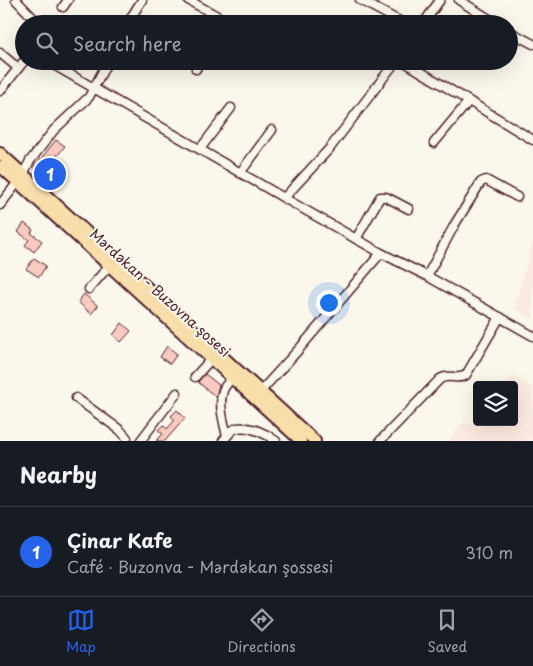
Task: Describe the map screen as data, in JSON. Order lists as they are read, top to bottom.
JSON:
{
  "streets": {
    "main road": ["Mərdəkan - Buzovna şosesi"]
  },
  "page": {
    "search": "Search here",
    "pins": "1",
    "heading": "Nearby",
    "list": [
      {
        "mark": "1",
        "name": "Çinar Kafe",
        "note": "Café · Buzonva - Mərdəkan şossesi",
        "value": "310 m"
      }
    ],
    "nav": ["Map", "Directions", "Saved"]
  }
}
